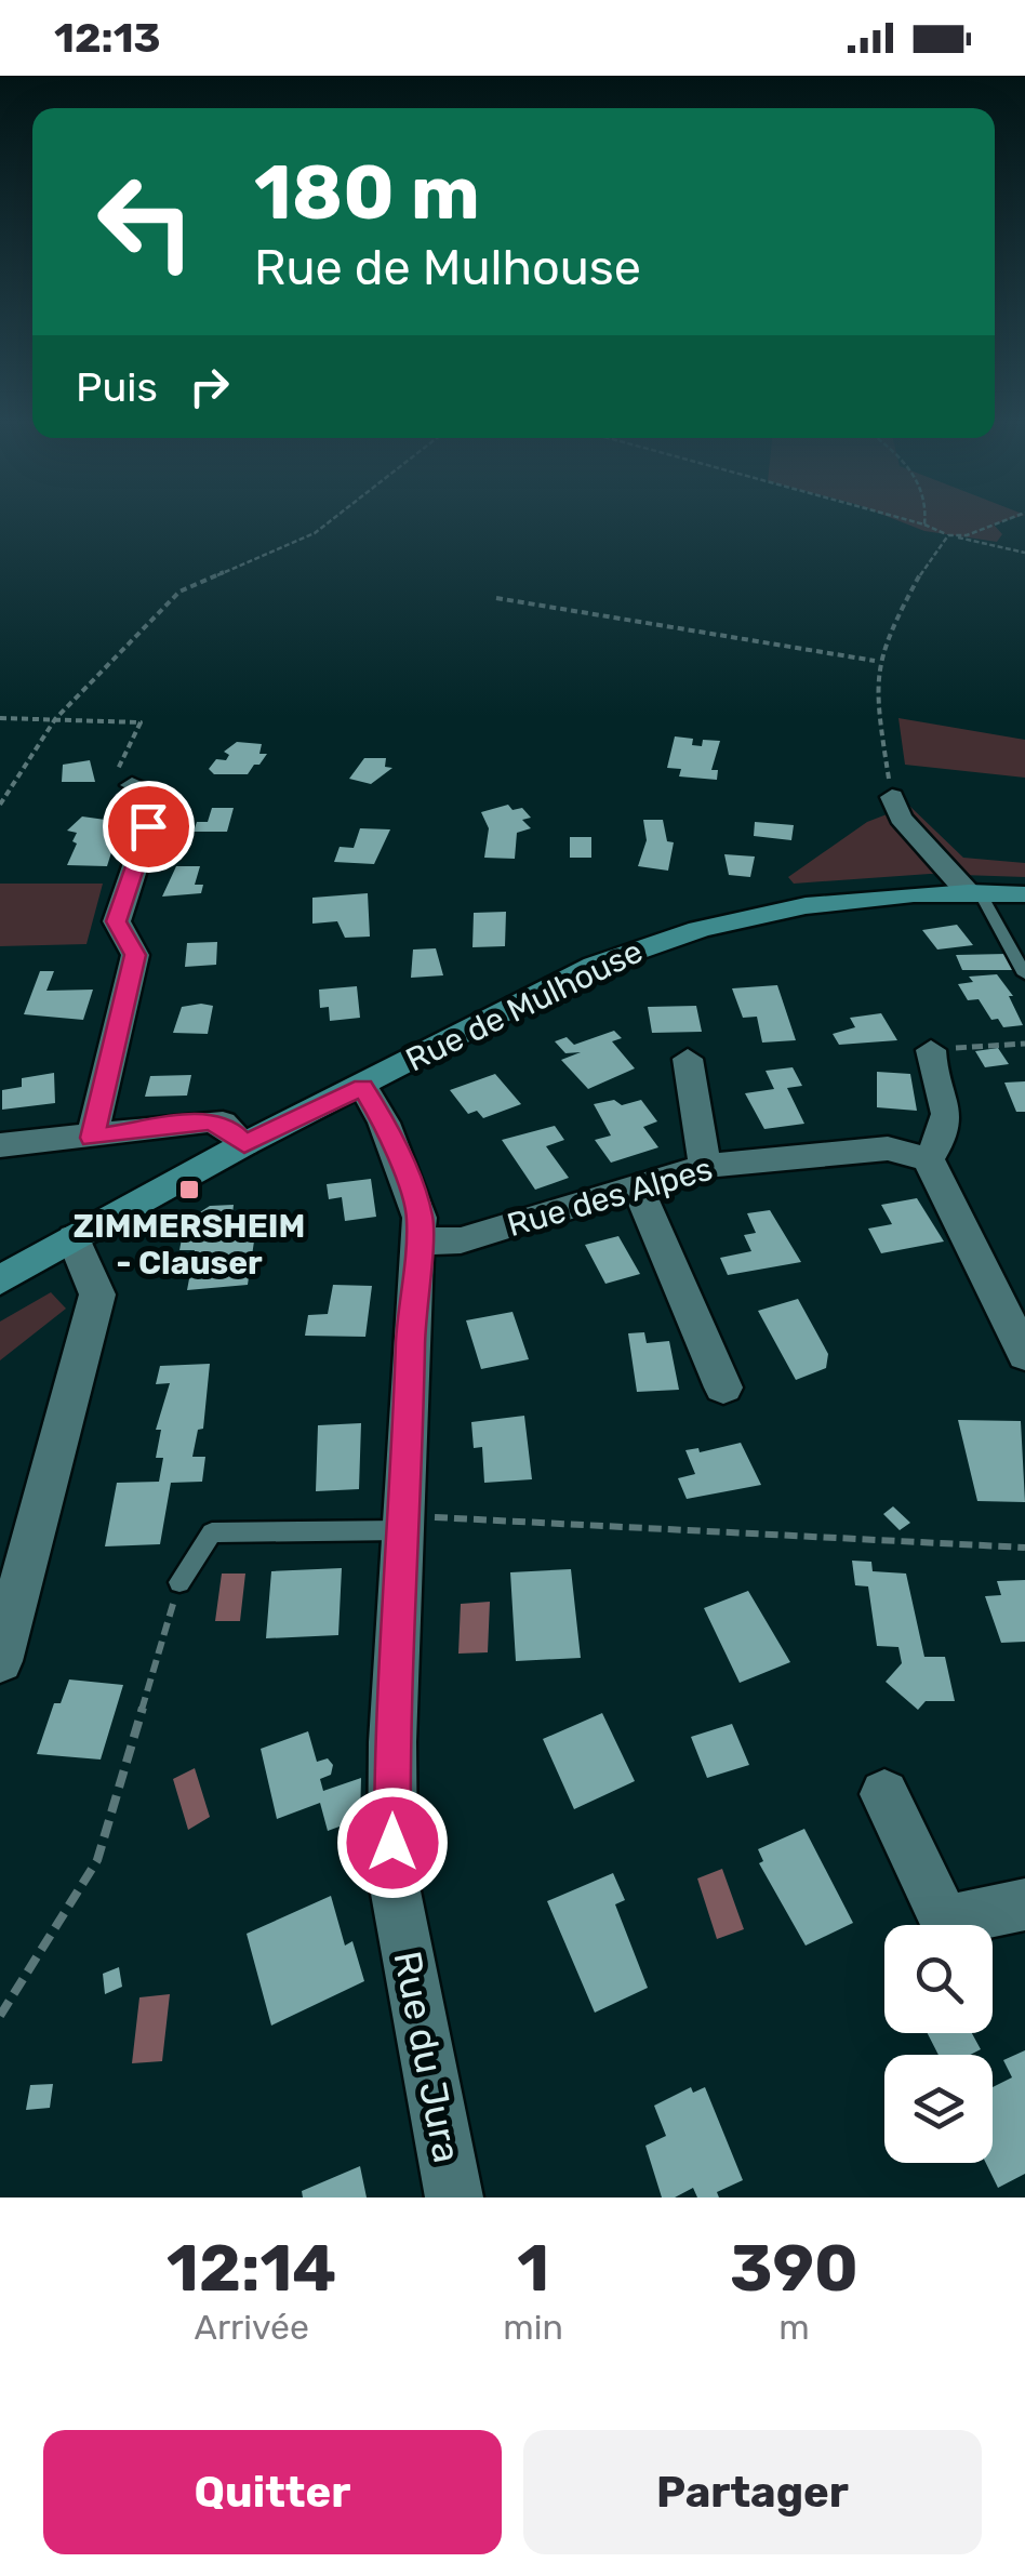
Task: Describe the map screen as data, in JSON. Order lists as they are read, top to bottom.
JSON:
{
  "streets": {
    "main road": ["Rue de Mulhouse"],
    "street": ["Rue des Alpes", "Rue du Jura"]
  },
  "crossings": [
    ["Rue de Mulhouse", "Rue du Jura"],
    ["Rue des Alpes", "Rue du Jura"]
  ],
  "places": {
    "transit": ["ZIMMERSHEIM - Clauser"]
  },
  "page": {
    "status": "12:13",
    "turn": ["180 m", "Rue de Mulhouse"],
    "then": "Puis",
    "eta": [
      "12:14",
      "Arrivée",
      "1",
      "min",
      "390",
      "m"
    ],
    "buttons": ["Quitter", "Partager"]
  }
}
